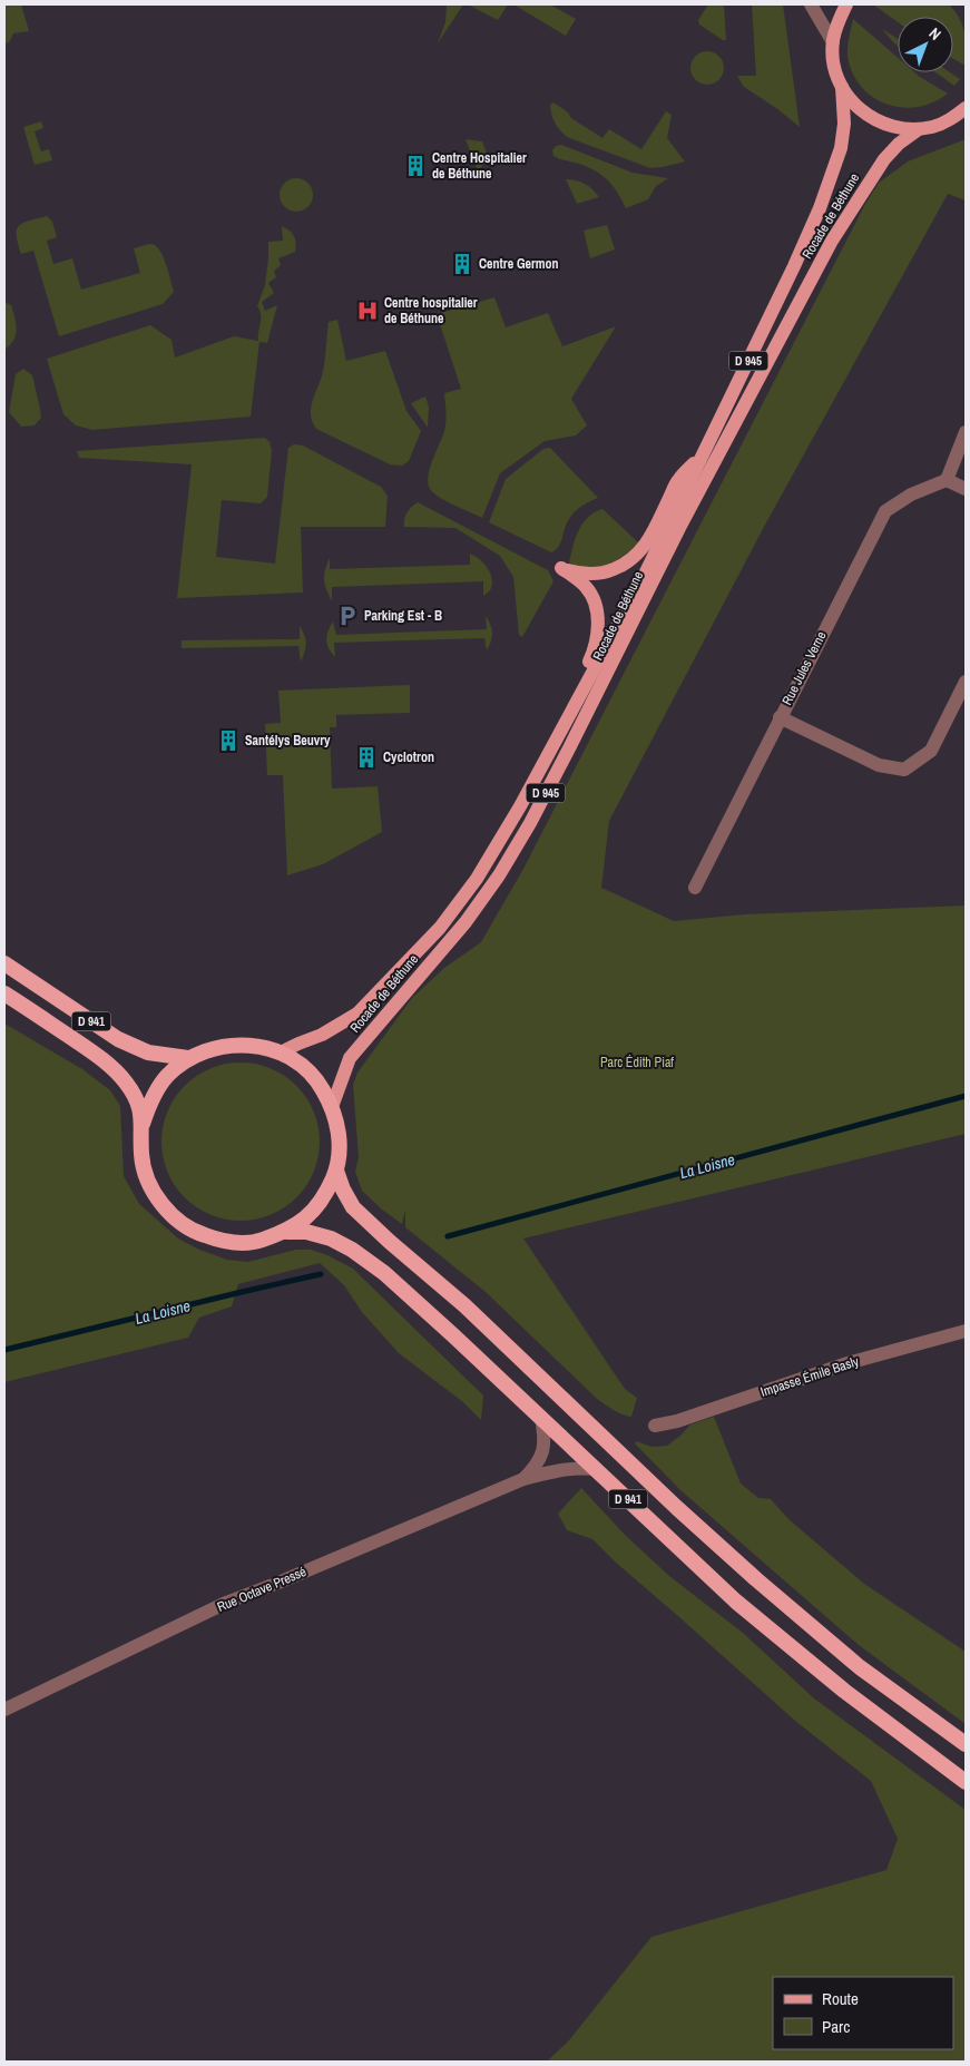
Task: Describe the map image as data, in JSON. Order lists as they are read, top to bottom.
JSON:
{
  "streets": {
    "highway": ["D 941"],
    "main road": ["Rocade de Béthune", "D 945"],
    "street": ["Rue Jules Verne", "Impasse Émile Basly", "Rue Octave Pressé"]
  },
  "crossings": [
    ["Rocade de Béthune", "D 941"],
    ["D 941", "Rue Octave Pressé"]
  ],
  "water": ["La Loisne"],
  "parks": ["Parc Édith Piaf"],
  "places": {
    "building": [
      "Centre Hospitalier de Béthune",
      "Centre Germon",
      "Santélys Beuvry",
      "Cyclotron"
    ],
    "hospital": ["Centre hospitalier de Béthune"],
    "parking": ["Parking Est - B"]
  },
  "legend": ["Route", "Parc"],
  "north": "top right"
}
